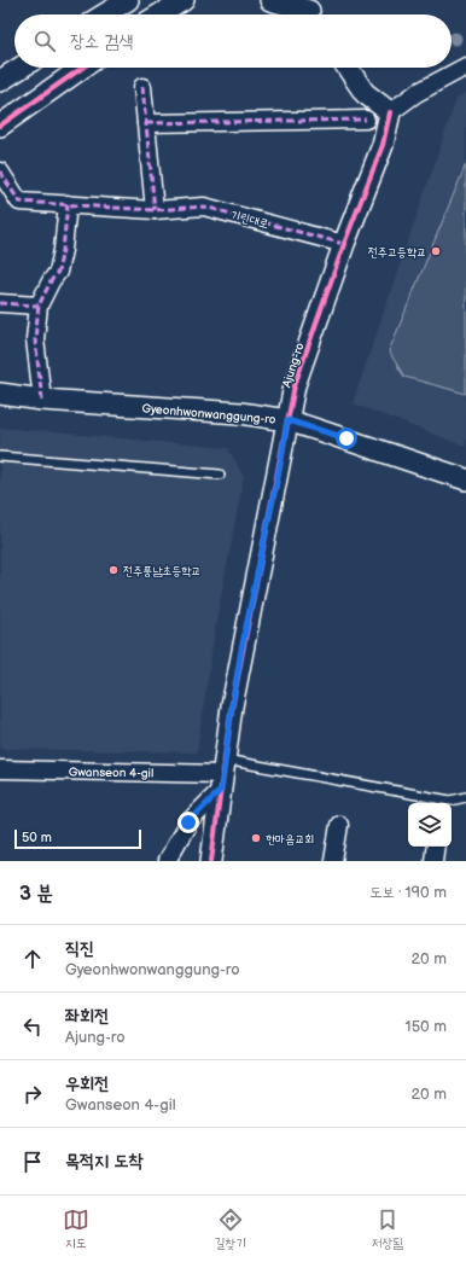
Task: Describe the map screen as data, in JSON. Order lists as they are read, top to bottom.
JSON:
{
  "streets": {
    "street": [
      "기린대로",
      "Ajung-ro",
      "Gyeonhwonwanggung-ro",
      "Gwanseon 4-gil"
    ]
  },
  "crossings": [
    ["기린대로", "Ajung-ro"],
    ["Ajung-ro", "Gyeonhwonwanggung-ro"],
    ["Ajung-ro", "Gwanseon 4-gil"]
  ],
  "places": ["전주고등학교", "전주풍남초등학교", "한마음교회"],
  "scale_bar": "50 m",
  "page": {
    "search": "장소 검색",
    "scale": "50 m",
    "heading": ["3 분", "도보 · 190 m"],
    "list": [
      ["직진", "Gyeonhwonwanggung-ro", "20 m"],
      ["좌회전", "Ajung-ro", "150 m"],
      ["우회전", "Gwanseon 4-gil", "20 m"],
      "목적지 도착"
    ],
    "nav": ["지도", "길찾기", "저장됨"]
  }
}
